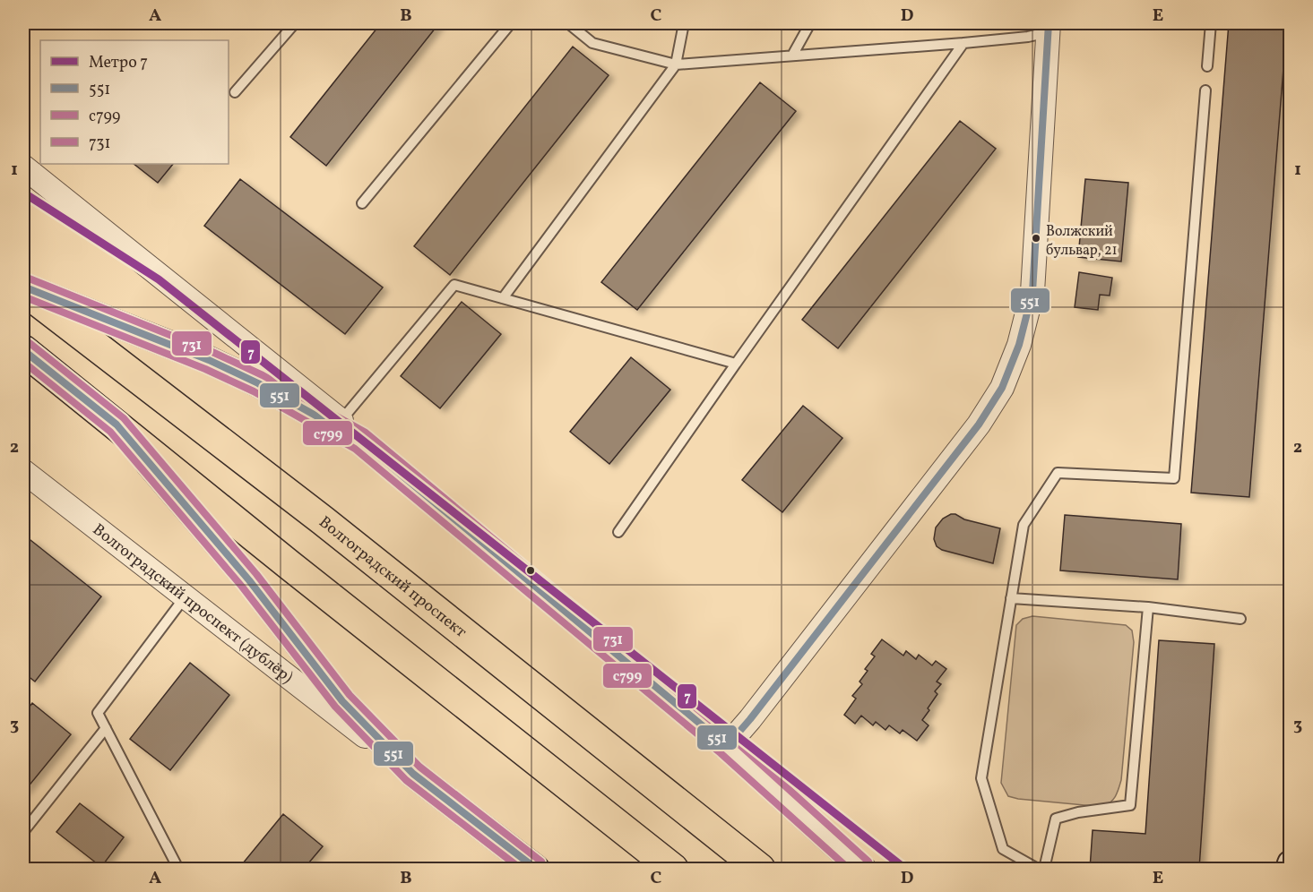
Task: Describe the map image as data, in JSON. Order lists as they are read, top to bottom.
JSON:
{
  "streets": {
    "main road": ["Волгоградский проспект", "Волгоградский проспект (дублёр)"]
  },
  "places": ["Волжский бульвар, 21"],
  "lines": [
    "transit line 551",
    "metro line 7",
    "transit line 731",
    "transit line с799"
  ],
  "legend": [
    "Метро 7",
    "551",
    "с799",
    "731"
  ],
  "grid": {
    "columns": [
      "A",
      "B",
      "C",
      "D",
      "E"
    ],
    "rows": ["1", "2", "3"]
  }
}
